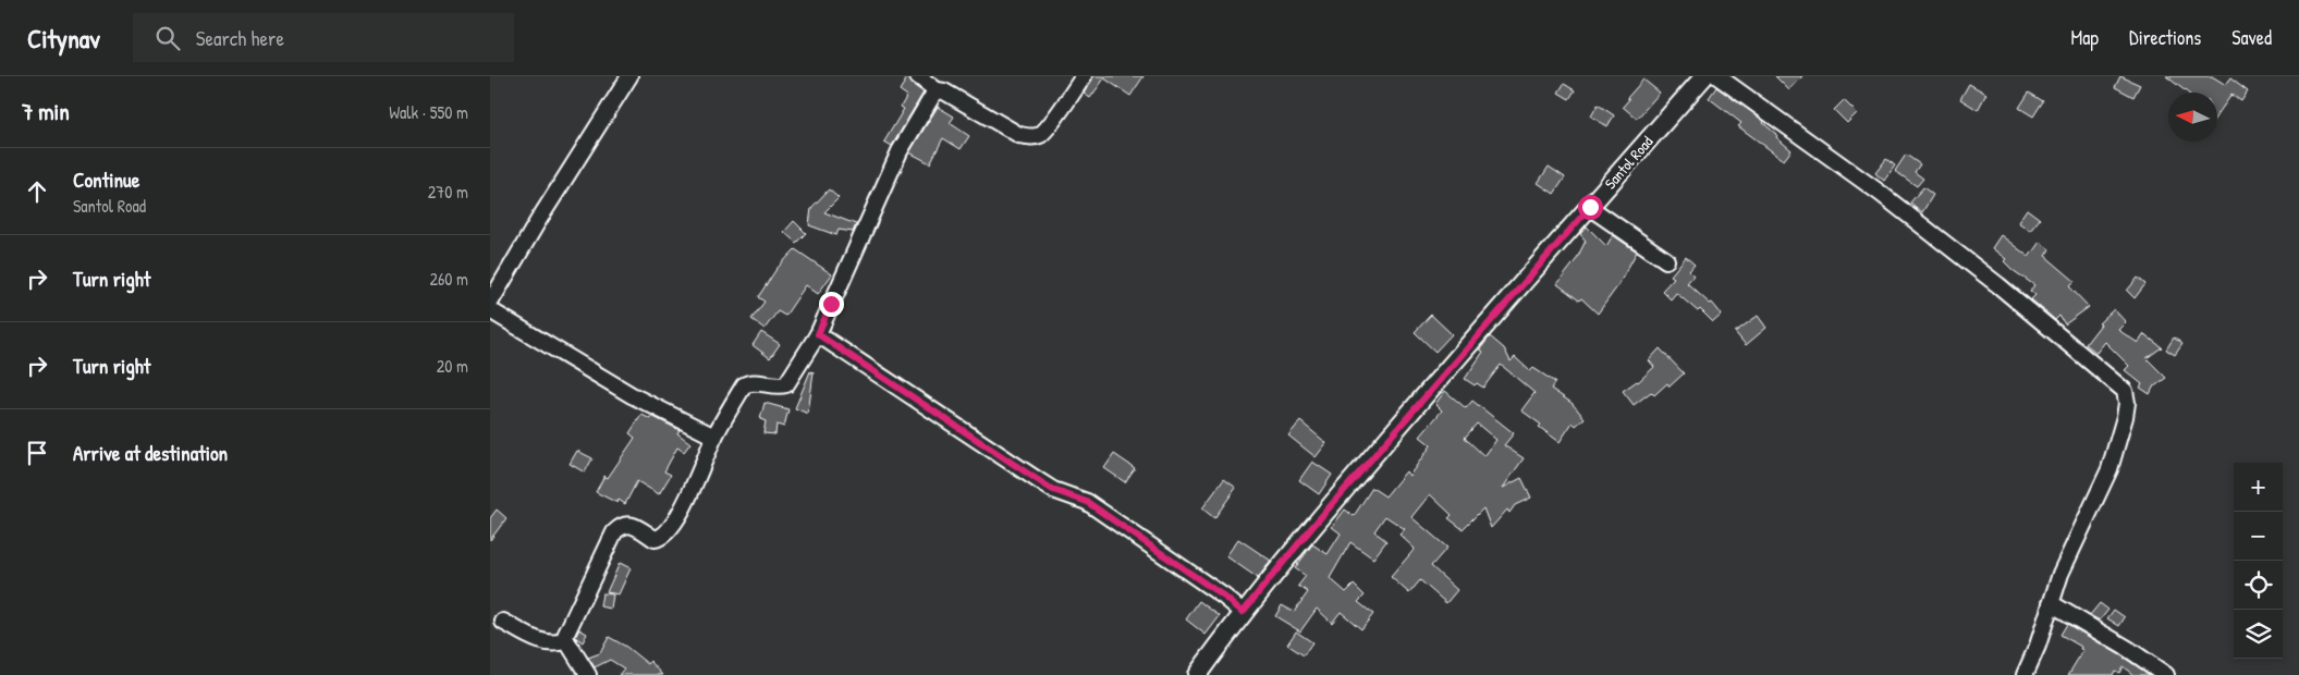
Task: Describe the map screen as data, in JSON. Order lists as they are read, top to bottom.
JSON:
{
  "streets": {
    "main road": ["Santol Road"]
  },
  "north": "left",
  "page": {
    "header": "Citynav",
    "search": "Search here",
    "nav": ["Map", "Directions", "Saved"],
    "heading": ["7 min", "Walk · 550 m"],
    "list": [
      ["Continue", "Santol Road", "270 m"],
      ["Turn right", "260 m"],
      ["Turn right", "20 m"],
      "Arrive at destination"
    ],
    "map_buttons": ["+", "−"]
  }
}
